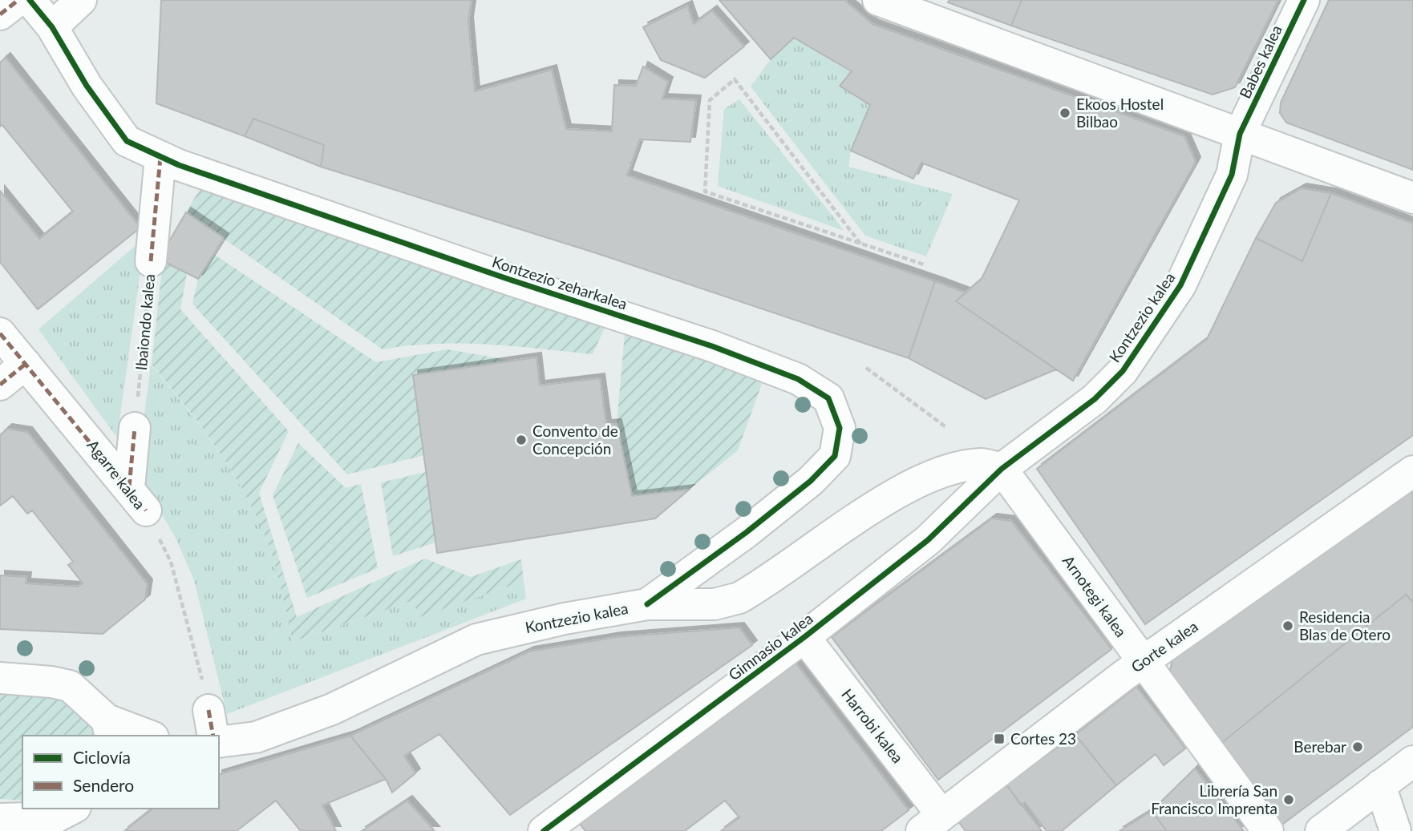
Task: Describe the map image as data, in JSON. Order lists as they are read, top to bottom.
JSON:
{
  "streets": {
    "street": [
      "Babes kalea",
      "Kontzezio zeharkalea",
      "Kontzezio kalea",
      "Ibaiondo kalea",
      "Agarre kalea",
      "Arnotegi kalea",
      "Gimnasio kalea",
      "Gorte kalea",
      "Harrobi kalea"
    ]
  },
  "crossings": [
    ["Babes kalea", "Kontzezio kalea"],
    ["Kontzezio zeharkalea", "Kontzezio kalea"],
    ["Kontzezio zeharkalea", "Ibaiondo kalea"],
    ["Kontzezio kalea", "Arnotegi kalea"],
    ["Kontzezio kalea", "Gimnasio kalea"],
    ["Arnotegi kalea", "Gimnasio kalea"],
    ["Arnotegi kalea", "Gorte kalea"],
    ["Gimnasio kalea", "Harrobi kalea"],
    ["Gorte kalea", "Harrobi kalea"]
  ],
  "places": {
    "other": [
      "Ekoos Hostel Bilbao",
      "Convento de Concepción",
      "Residencia Blas de Otero",
      "Berebar",
      "Librería San Francisco Imprenta"
    ],
    "transit": ["Cortes 23"]
  },
  "legend": ["Ciclovía", "Sendero"]
}
